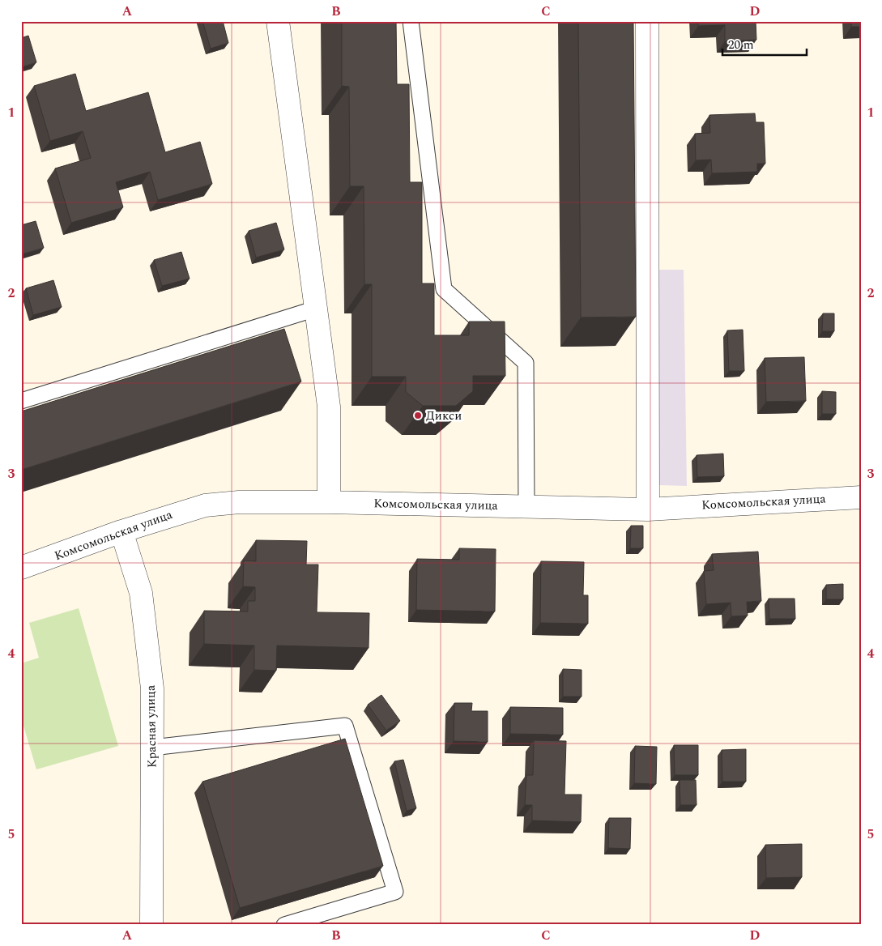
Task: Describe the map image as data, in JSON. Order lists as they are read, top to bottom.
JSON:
{
  "streets": {
    "street": ["Комсомольская улица", "Красная улица"]
  },
  "crossings": [
    ["Комсомольская улица", "Красная улица"]
  ],
  "places": ["Дикси"],
  "scale_bar": "20 m",
  "grid": {
    "columns": [
      "A",
      "B",
      "C",
      "D"
    ],
    "rows": [
      "1",
      "2",
      "3",
      "4",
      "5"
    ]
  }
}
